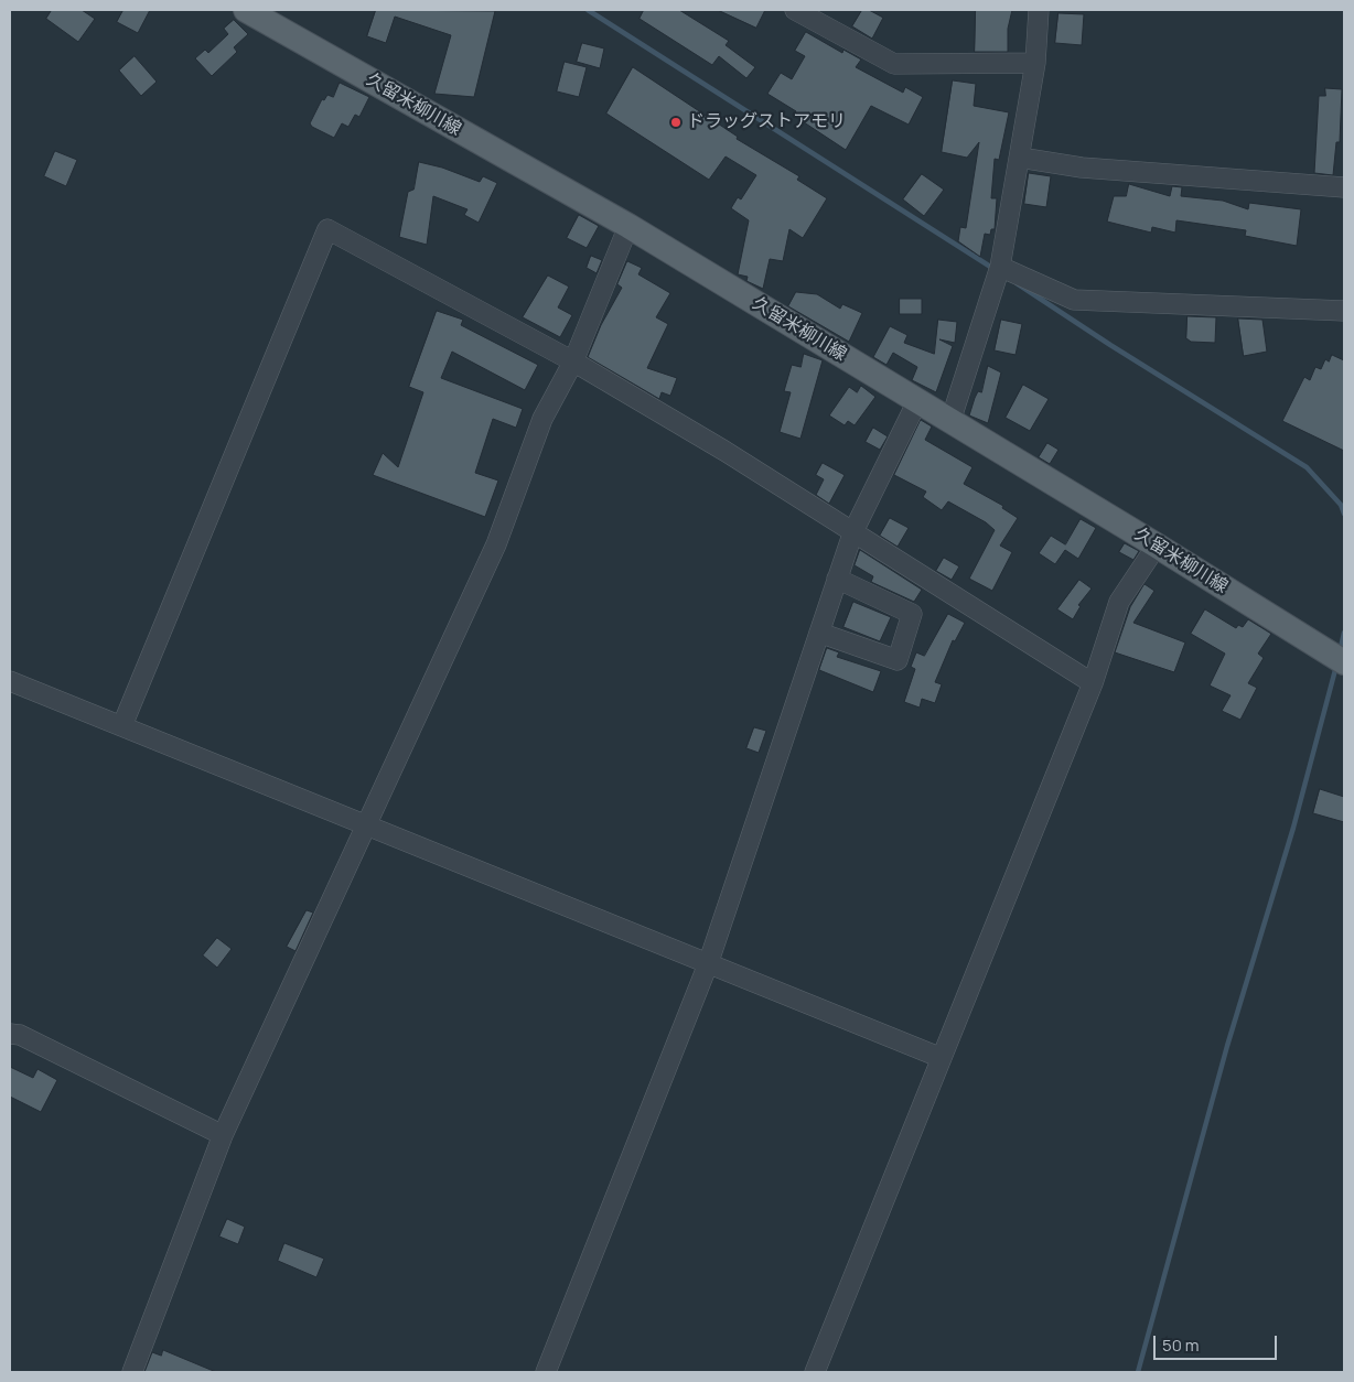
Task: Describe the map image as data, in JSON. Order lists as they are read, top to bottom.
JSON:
{
  "streets": {
    "main road": ["久留米柳川線"]
  },
  "places": ["ドラッグストアモリ"],
  "scale_bar": "50 m"
}
